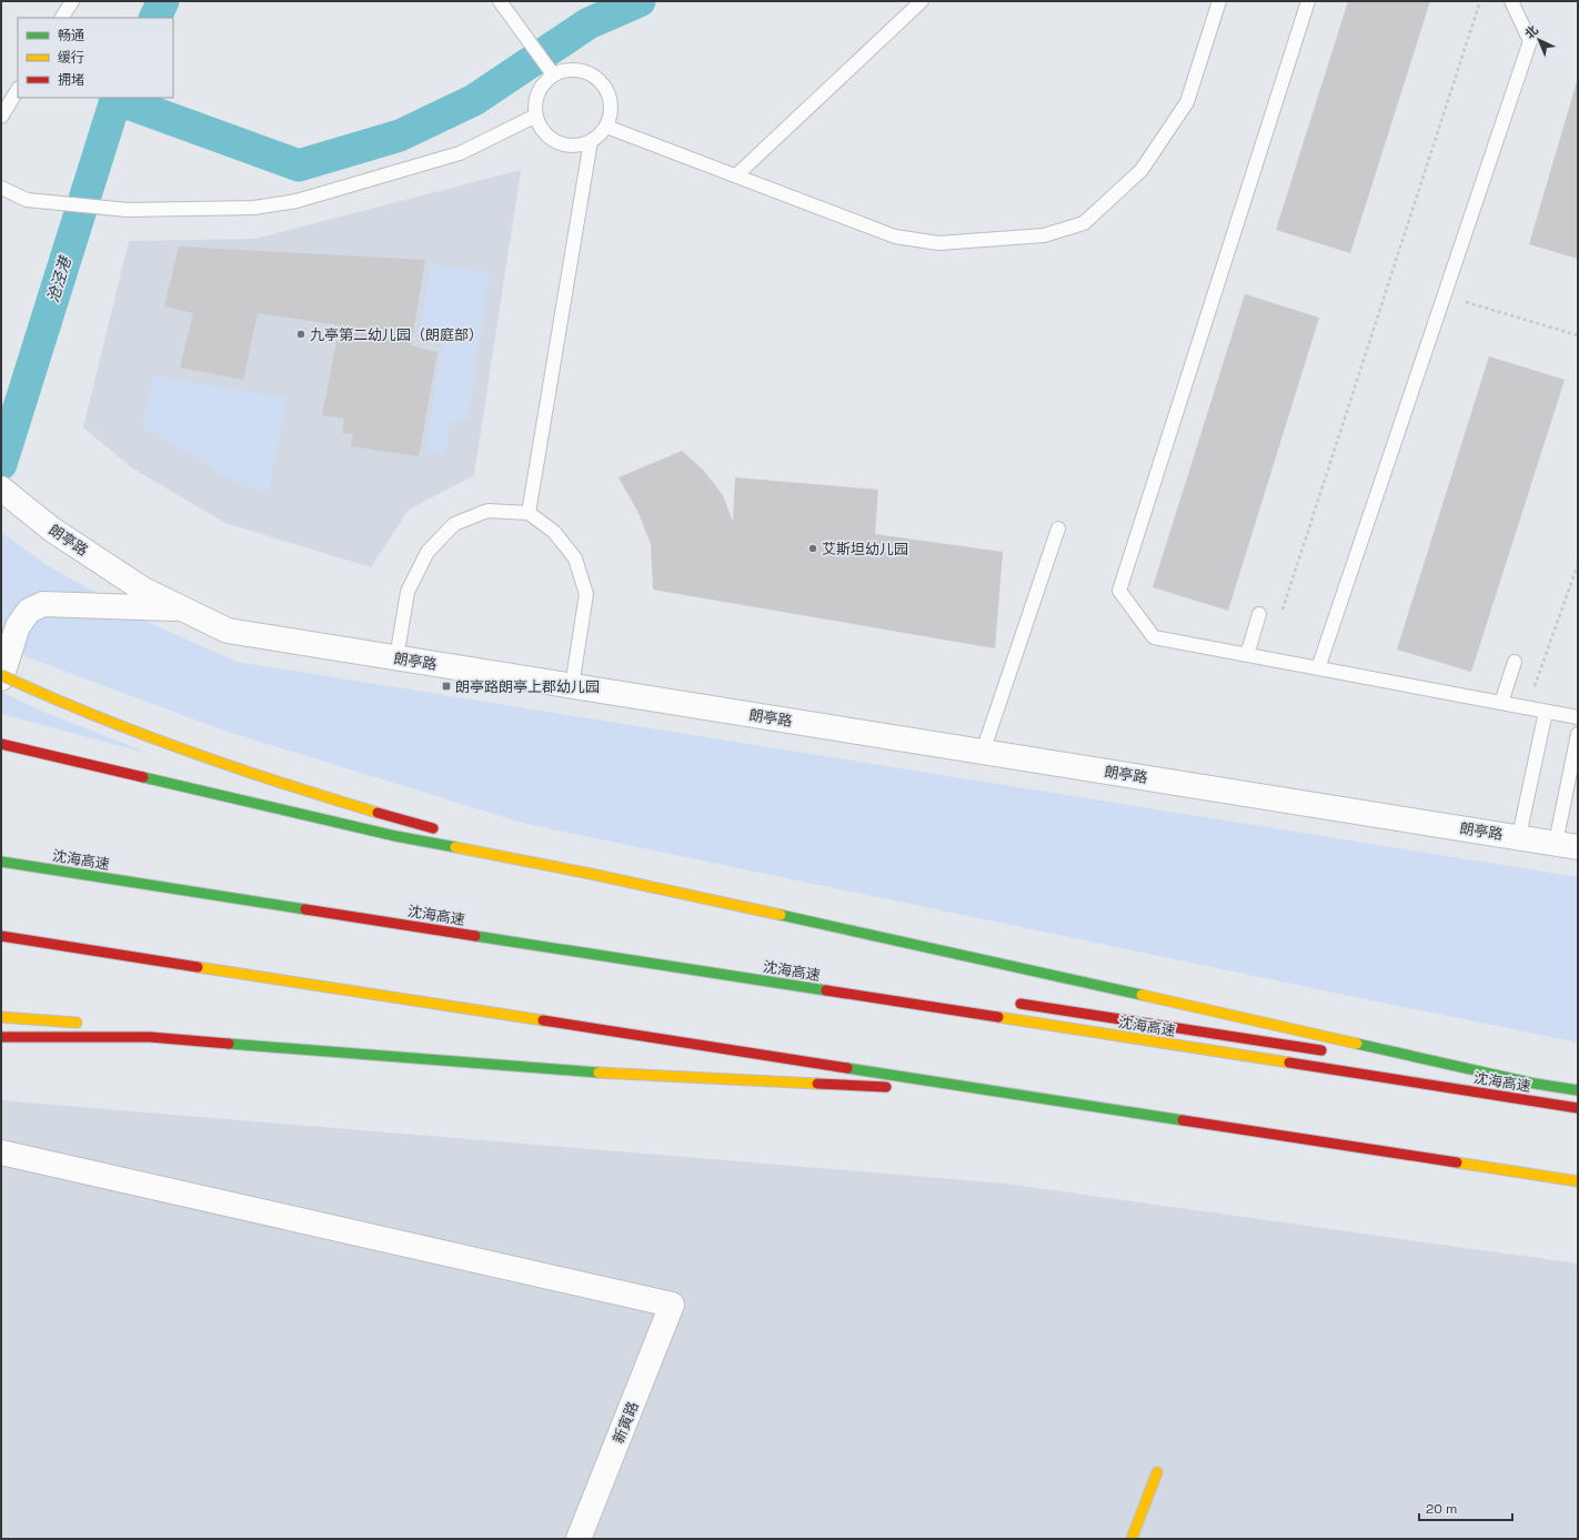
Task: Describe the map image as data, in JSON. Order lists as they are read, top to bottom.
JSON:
{
  "streets": {
    "main road": ["沈海高速"],
    "street": ["朗亭路", "新寅路"]
  },
  "water": ["沧泾港"],
  "places": {
    "other": ["九亭第二幼儿园（朗庭部）", "艾斯坦幼儿园"],
    "transit": ["朗亭路朗亭上郡幼儿园"]
  },
  "legend": ["畅通", "缓行", "拥堵"],
  "scale_bar": "20 m",
  "north": "top left"
}
